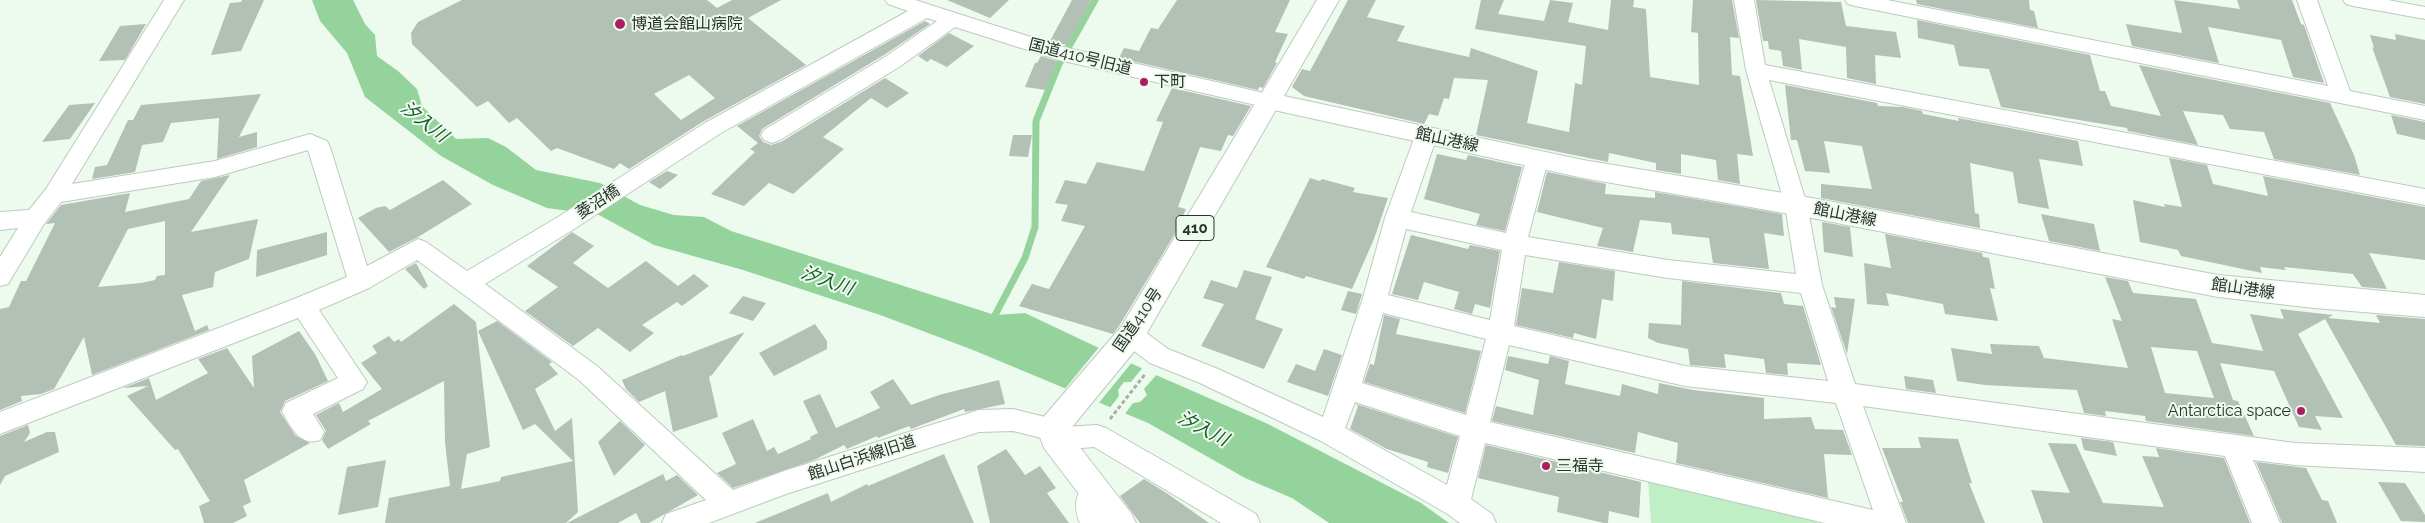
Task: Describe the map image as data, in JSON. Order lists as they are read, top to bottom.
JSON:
{
  "streets": {
    "main road": ["館山港線", "410", "国道410号"],
    "street": ["国道410号旧道", "菱沼橋", "館山白浜線旧道"]
  },
  "crossings": [
    ["国道410号旧道", "館山港線"],
    ["国道410号旧道", "菱沼橋"],
    ["国道410号旧道", "国道410号"],
    ["館山港線", "国道410号"],
    ["国道410号", "館山白浜線旧道"]
  ],
  "water": ["汐入川"],
  "places": [
    "博道会館山病院",
    "下町",
    "Antarctica space",
    "三福寺"
  ]
}
